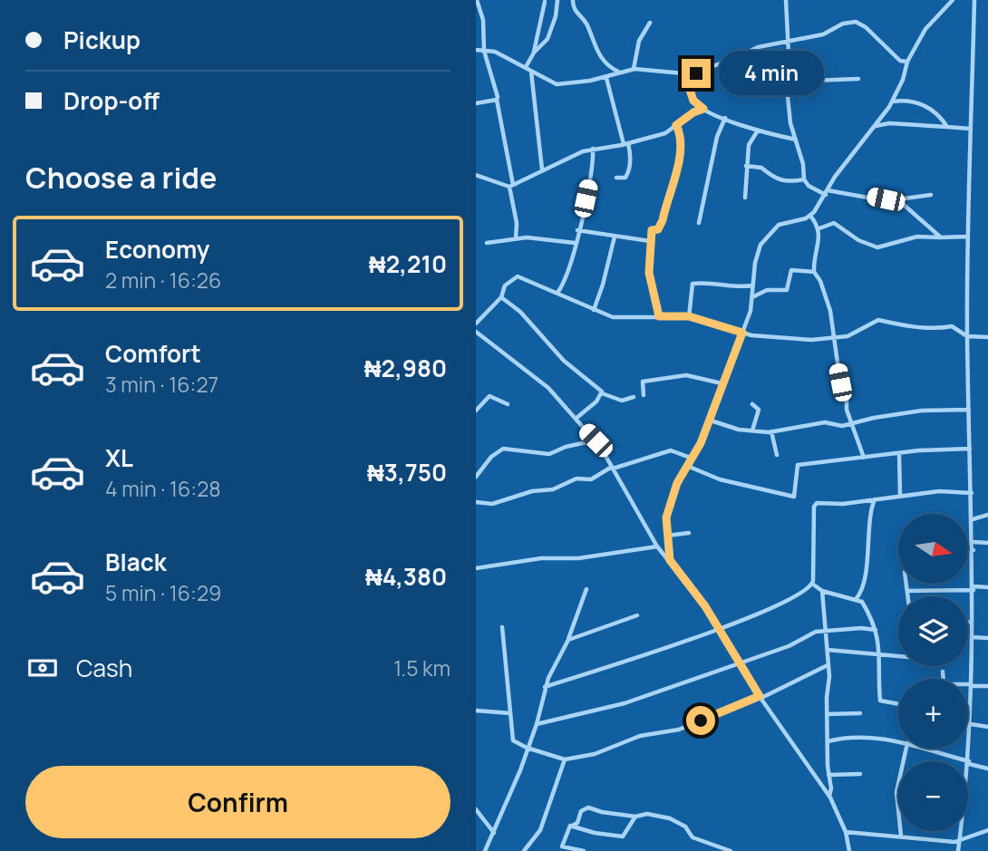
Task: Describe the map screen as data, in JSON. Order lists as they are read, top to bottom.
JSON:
{
  "north": "right",
  "page": {
    "banner": ["Pickup", "Drop-off"],
    "bubble": "4 min",
    "heading": "Choose a ride",
    "list": [
      {
        "name": "Economy",
        "note": "2 min · 16:26",
        "value": "₦2,210"
      },
      {
        "name": "Comfort",
        "note": "3 min · 16:27",
        "value": "₦2,980"
      },
      {
        "name": "XL",
        "note": "4 min · 16:28",
        "value": "₦3,750"
      },
      {
        "name": "Black",
        "note": "5 min · 16:29",
        "value": "₦4,380"
      }
    ],
    "map_buttons": ["+", "−"],
    "pay": ["Cash", "1.5 km"],
    "buttons": "Confirm"
  }
}
